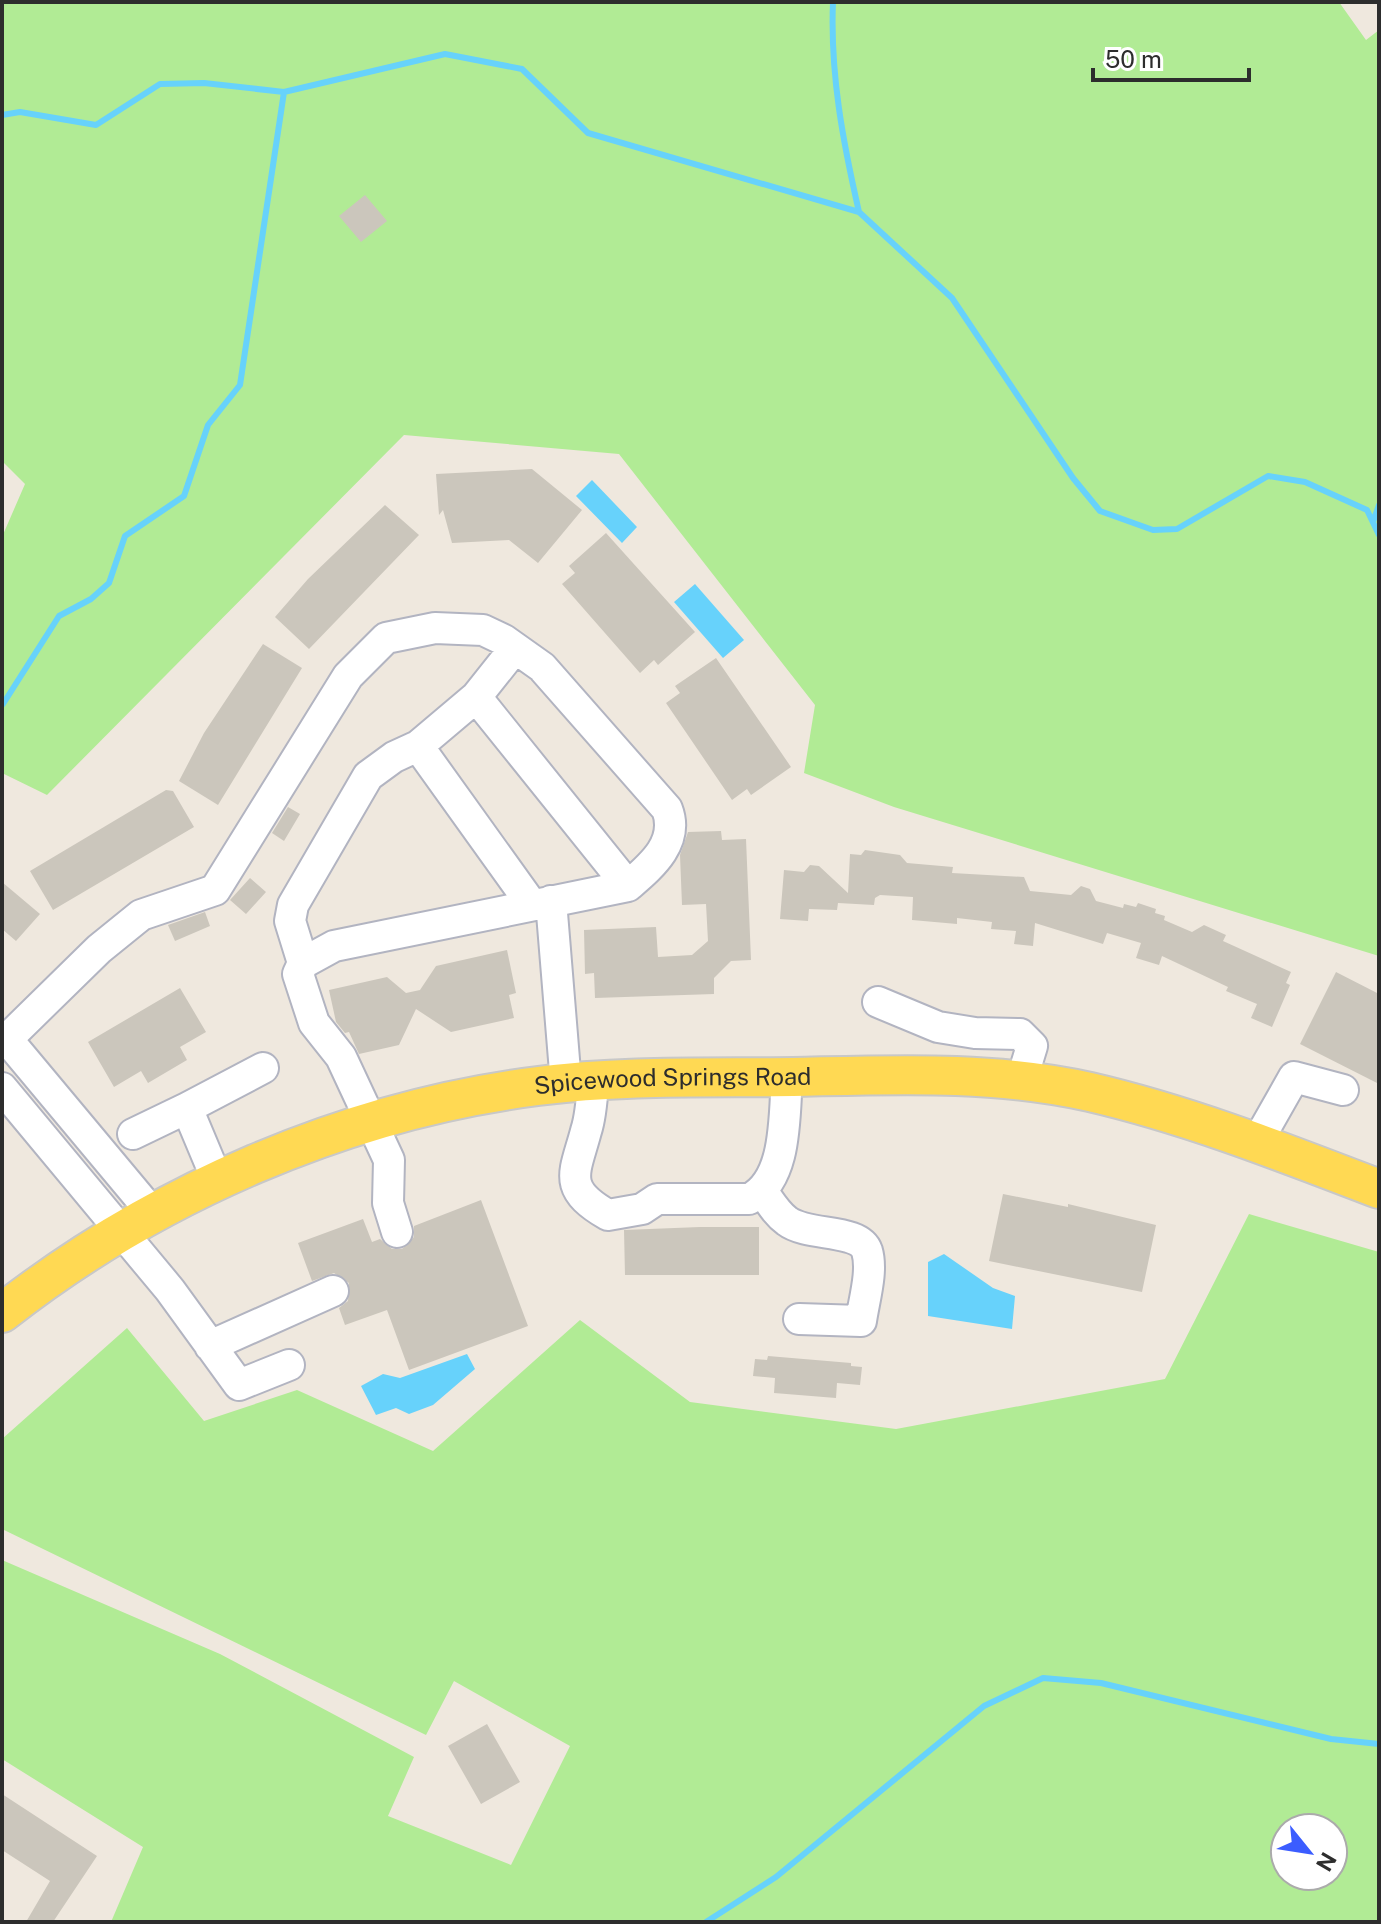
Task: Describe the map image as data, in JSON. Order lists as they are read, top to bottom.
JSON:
{
  "streets": {
    "main road": ["Spicewood Springs Road"]
  },
  "scale_bar": "50 m",
  "north": "bottom right"
}
